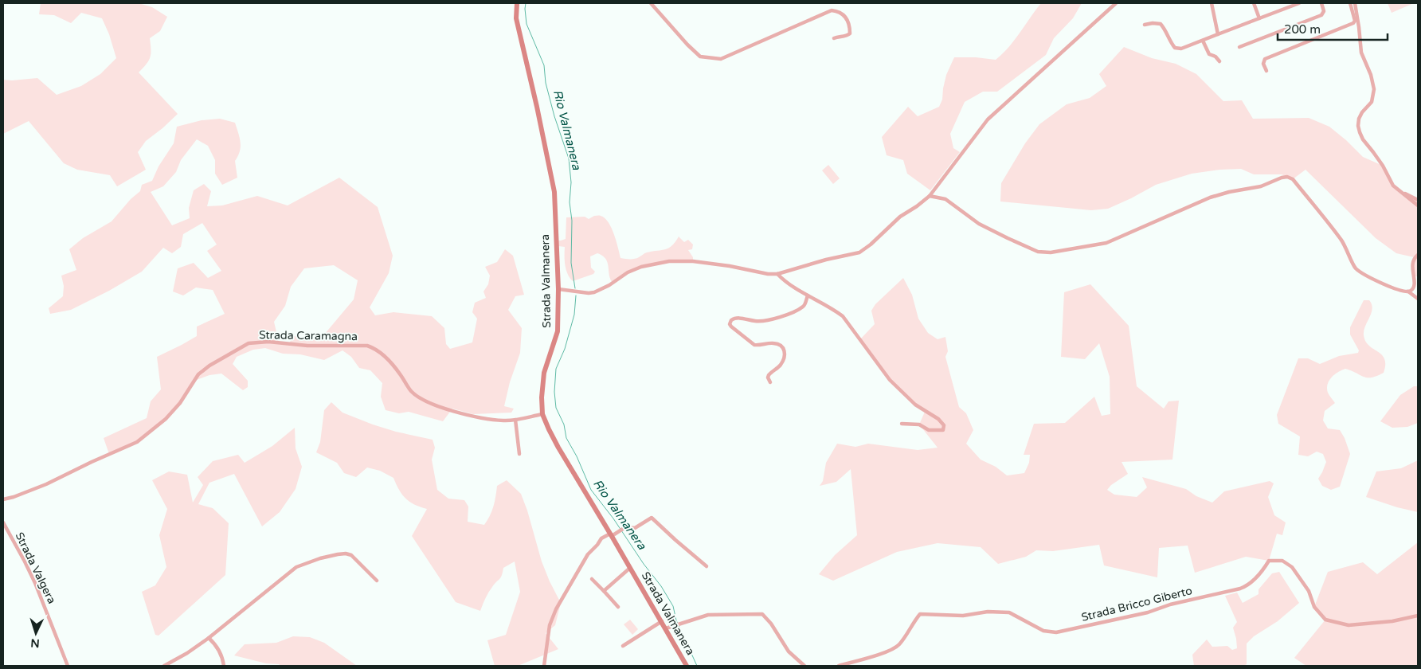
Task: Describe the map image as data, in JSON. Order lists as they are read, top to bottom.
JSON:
{
  "streets": {
    "street": [
      "Strada Valmanera",
      "Strada Caramagna",
      "Strada Valgera",
      "Strada Bricco Giberto"
    ]
  },
  "crossings": [
    ["Strada Valmanera", "Strada Caramagna"]
  ],
  "water": ["Rio Valmanera"],
  "scale_bar": "200 m",
  "north": "bottom"
}
